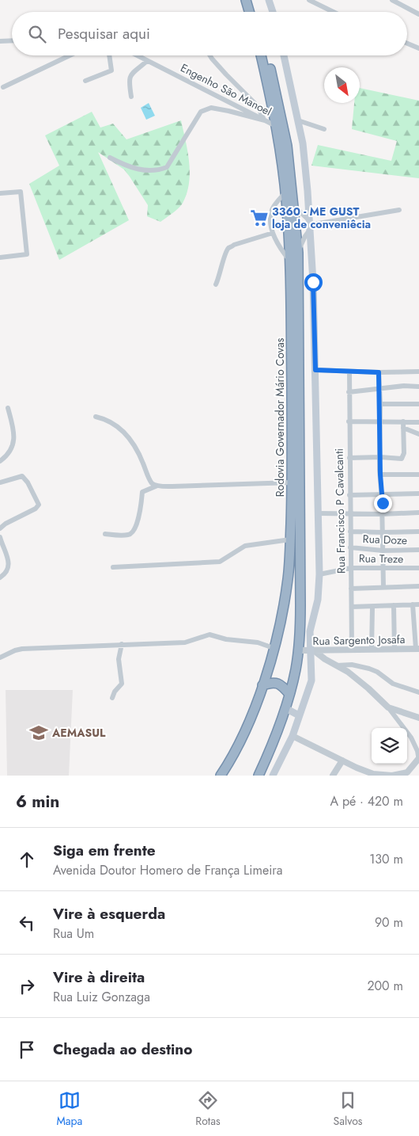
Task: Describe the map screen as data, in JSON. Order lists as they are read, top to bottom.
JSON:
{
  "streets": {
    "highway": ["Rodovia Governador Mário Covas"],
    "street": [
      "Engenho São Manoel",
      "Rua Francisco P Cavalcanti",
      "Rua Doze",
      "Rua Treze",
      "Rua Sargento Josafa"
    ]
  },
  "crossings": [
    ["Engenho São Manoel", "Rodovia Governador Mário Covas"],
    ["Rodovia Governador Mário Covas", "Rua Sargento Josafa"],
    ["Rua Francisco P Cavalcanti", "Rua Doze"],
    ["Rua Francisco P Cavalcanti", "Rua Treze"],
    ["Rua Francisco P Cavalcanti", "Rua Sargento Josafa"]
  ],
  "places": {
    "supermarket": ["3360 - ME GUST loja de conveniêcia"],
    "school or university": ["AEMASUL"]
  },
  "north": "bottom right",
  "page": {
    "search": "Pesquisar aqui",
    "heading": ["6 min", "A pé · 420 m"],
    "list": [
      ["Siga em frente", "Avenida Doutor Homero de França Limeira", "130 m"],
      ["Vire à esquerda", "Rua Um", "90 m"],
      ["Vire à direita", "Rua Luiz Gonzaga", "200 m"],
      "Chegada ao destino"
    ],
    "nav": ["Mapa", "Rotas", "Salvos"]
  }
}
